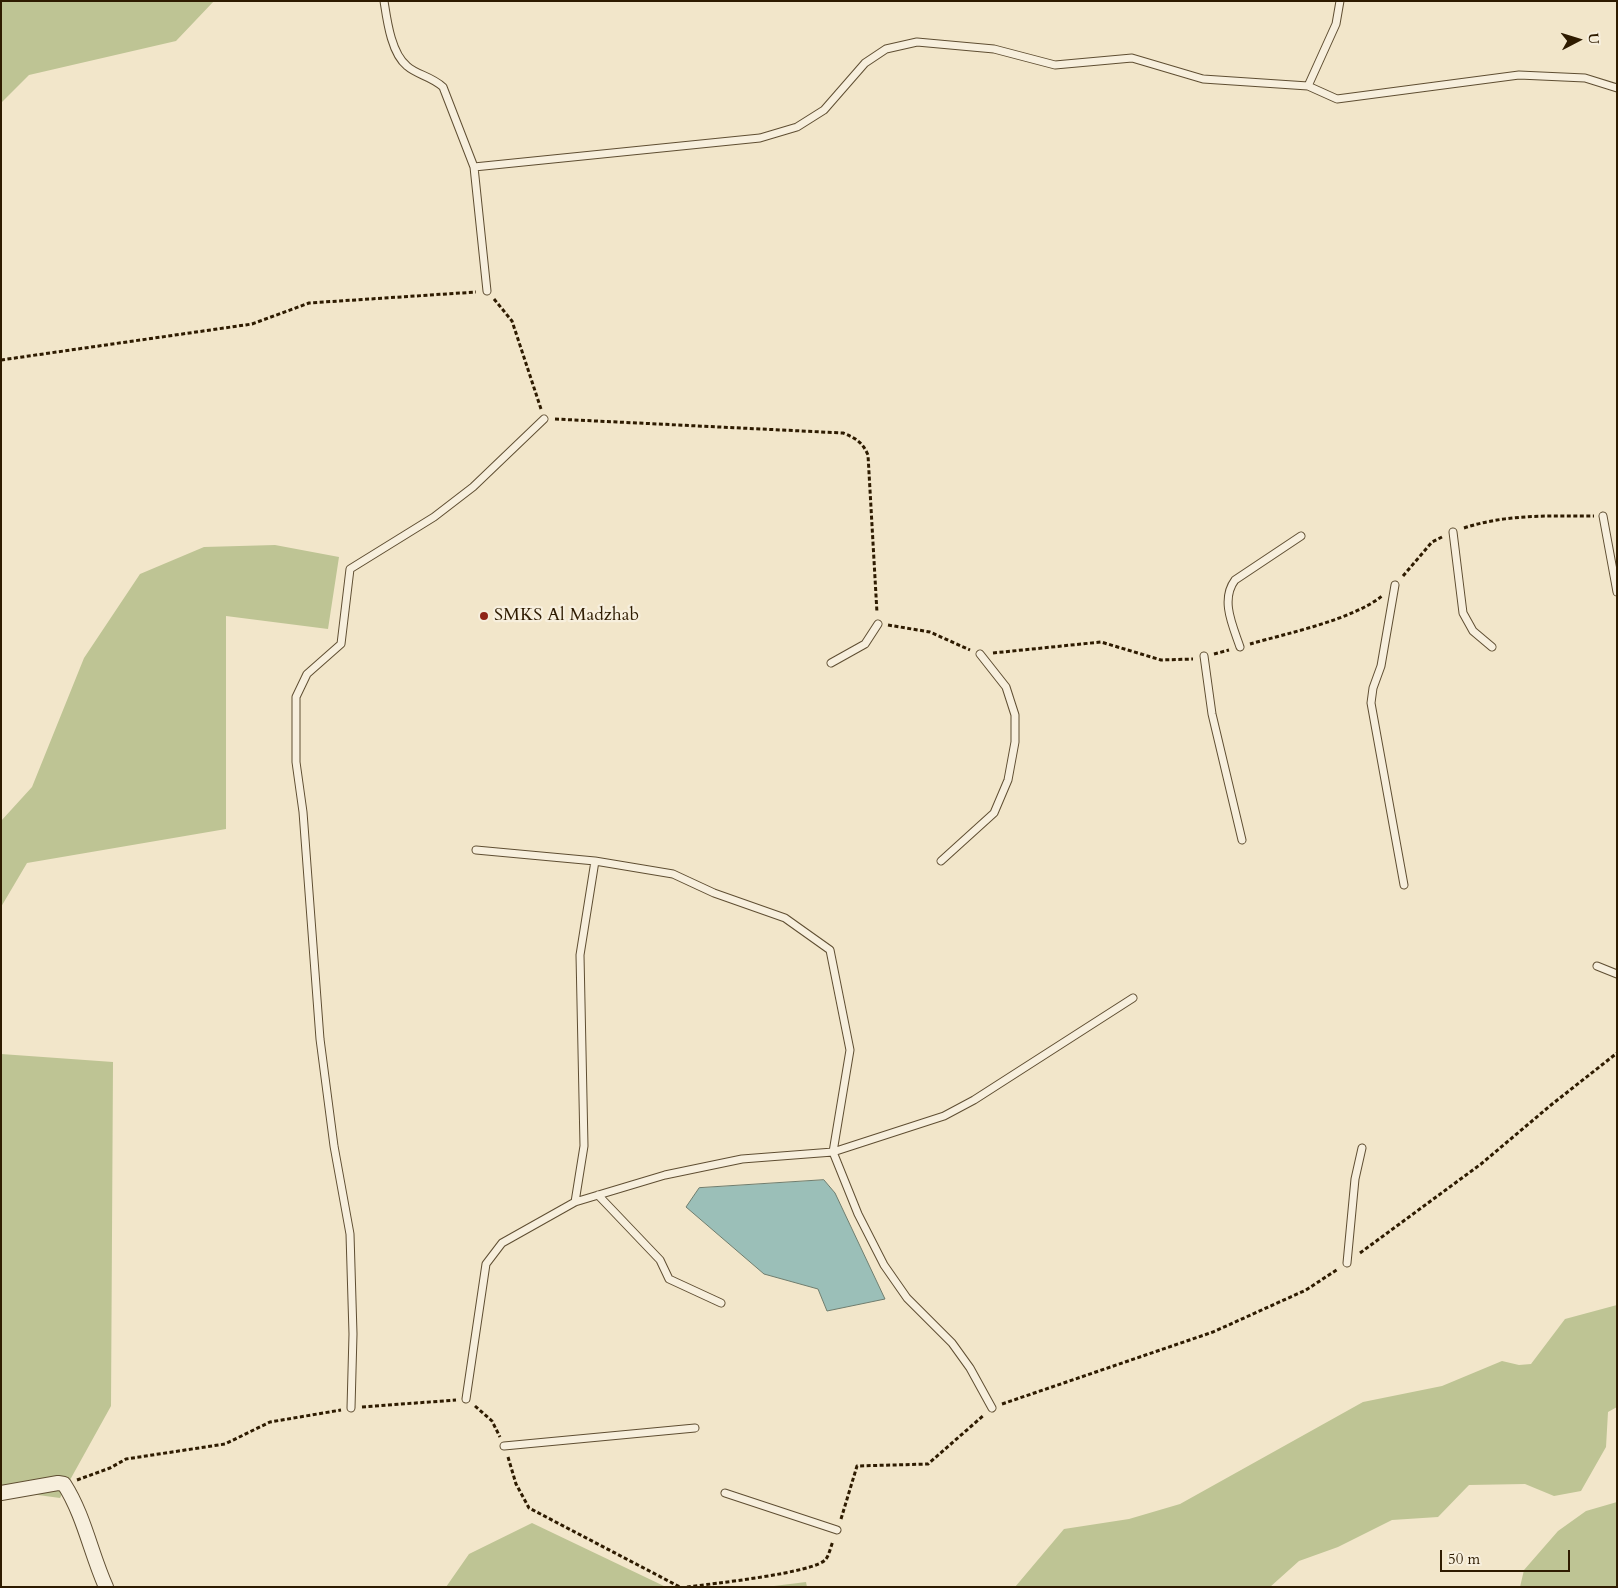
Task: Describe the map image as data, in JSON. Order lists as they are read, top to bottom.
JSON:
{
  "places": ["SMKS Al Madzhab"],
  "scale_bar": "50 m",
  "north": "right"
}
